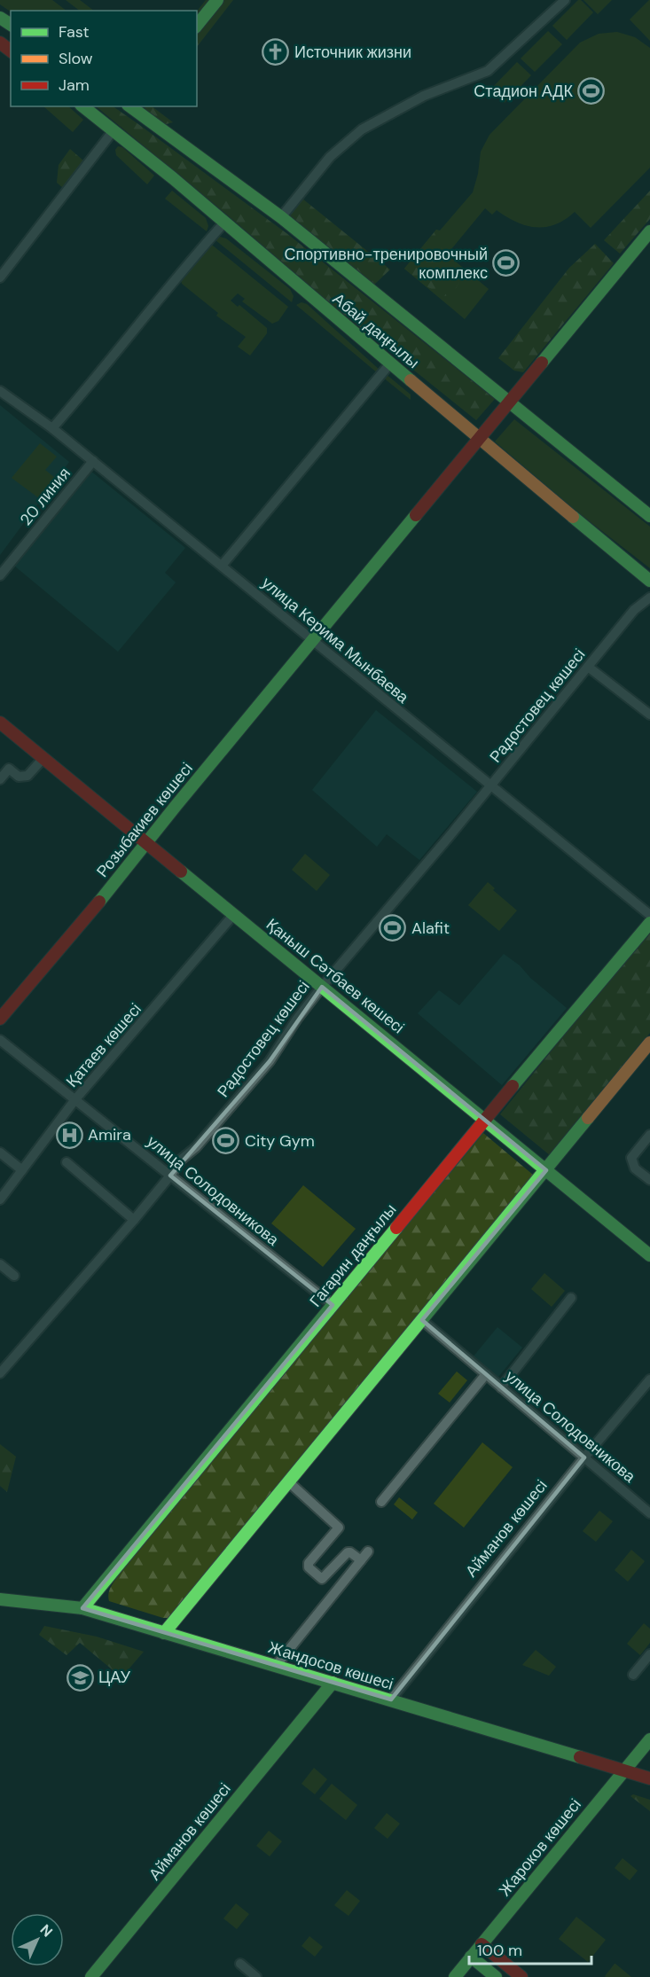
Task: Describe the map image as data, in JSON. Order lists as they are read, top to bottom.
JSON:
{
  "streets": {
    "main road": [
      "Абай даңғылы",
      "Розыбакиев көшесі",
      "Қаныш Сәтбаев көшесі",
      "Гагарин даңғылы",
      "Айманов көшесі",
      "Жандосов көшесі",
      "Жароков көшесі"
    ],
    "street": [
      "20 линия",
      "улица Керима Мынбаева",
      "Радостовец көшесі",
      "Қатаев көшесі",
      "улица Солодовникова"
    ]
  },
  "crossings": [
    ["Абай даңғылы", "Розыбакиев көшесі"],
    ["20 линия", "улица Керима Мынбаева"],
    ["улица Керима Мынбаева", "Радостовец көшесі"],
    ["улица Керима Мынбаева", "Розыбакиев көшесі"],
    ["Радостовец көшесі", "Қаныш Сәтбаев көшесі"],
    ["Радостовец көшесі", "улица Солодовникова"],
    ["Розыбакиев көшесі", "Қаныш Сәтбаев көшесі"],
    ["Қаныш Сәтбаев көшесі", "Қатаев көшесі"],
    ["Қаныш Сәтбаев көшесі", "Гагарин даңғылы"],
    ["Қатаев көшесі", "улица Солодовникова"],
    ["улица Солодовникова", "Гагарин даңғылы"],
    ["улица Солодовникова", "Айманов көшесі"],
    ["Гагарин даңғылы", "Жандосов көшесі"],
    ["Айманов көшесі", "Жандосов көшесі"],
    ["Жандосов көшесі", "Жароков көшесі"]
  ],
  "places": {
    "church": ["Источник жизни"],
    "sports": [
      "Стадион АДК",
      "Спортивно-тренировочный комплекс",
      "Alafit",
      "City Gym"
    ],
    "hospital": ["Amira"],
    "school or university": ["ЦАУ"]
  },
  "legend": ["Fast", "Slow", "Jam"],
  "scale_bar": "100 m",
  "north": "top right"
}
